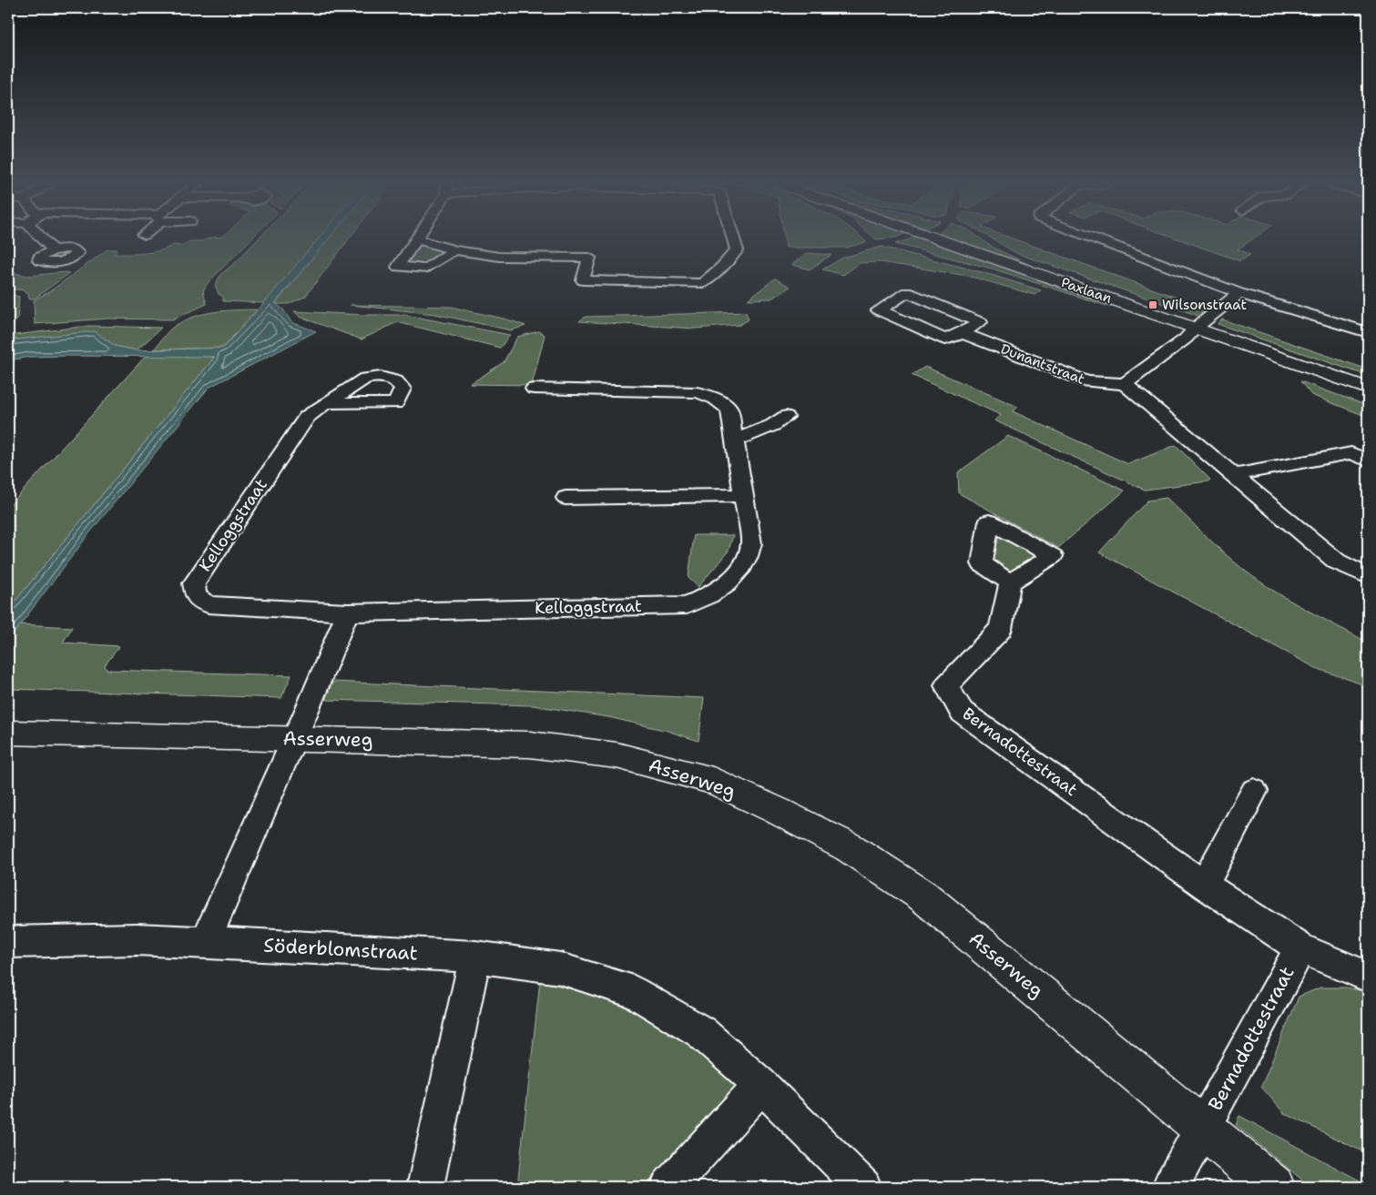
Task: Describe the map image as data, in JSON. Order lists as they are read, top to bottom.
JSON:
{
  "streets": {
    "street": [
      "Paxlaan",
      "Dunantstraat",
      "Kelloggstraat",
      "Asserweg",
      "Bernadottestraat",
      "Söderblomstraat"
    ]
  },
  "crossings": [
    ["Asserweg", "Bernadottestraat"]
  ],
  "places": {
    "transit": ["Wilsonstraat"]
  }
}
